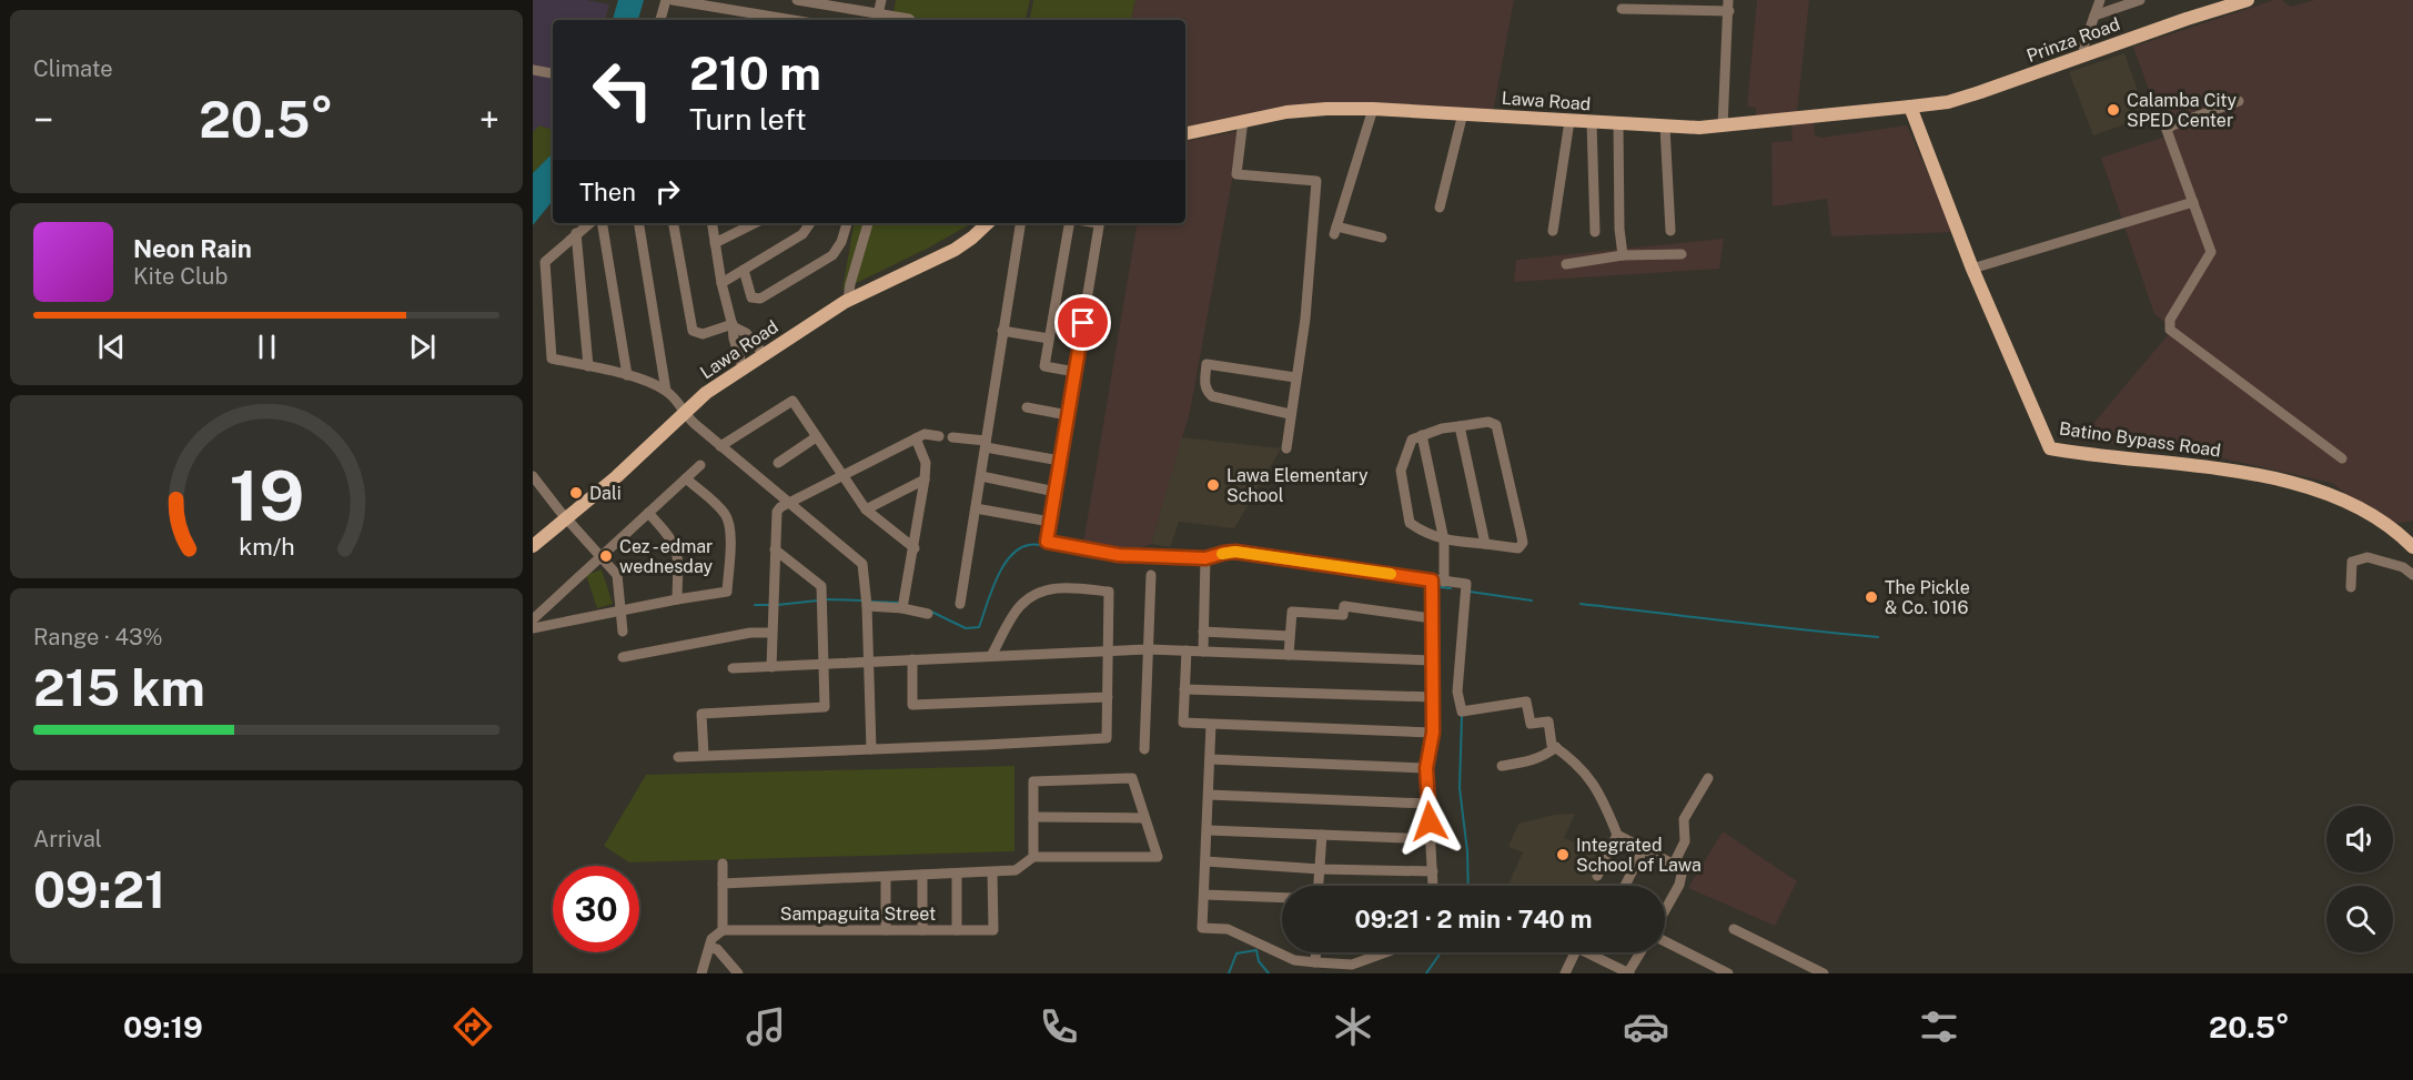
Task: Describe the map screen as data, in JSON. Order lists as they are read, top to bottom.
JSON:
{
  "streets": {
    "main road": ["Prinza Road", "Lawa Road", "Batino Bypass Road"],
    "street": ["Sampaguita Street"]
  },
  "crossings": [
    ["Prinza Road", "Lawa Road"],
    ["Prinza Road", "Batino Bypass Road"],
    ["Lawa Road", "Batino Bypass Road"]
  ],
  "places": [
    "Calamba City SPED Center",
    "Lawa Elementary School",
    "Dali",
    "Cez - edmar wednesday",
    "The Pickle & Co. 1016",
    "Integrated School of Lawa"
  ],
  "page": {
    "tile": [
      "Climate",
      ["Range · 43%", "215 km"],
      ["Arrival", "09:21"]
    ],
    "turn": ["210 m", "Turn left"],
    "heat": ["−", "20.5°", "+"],
    "then": "Then",
    "song": ["Neon Rain", "Kite Club"],
    "limit": "30",
    "trip": "09:21 · 2 min · 740 m",
    "tabs": ["09:19", "20.5°"],
    "gauge": ["19", "km/h"]
  }
}
